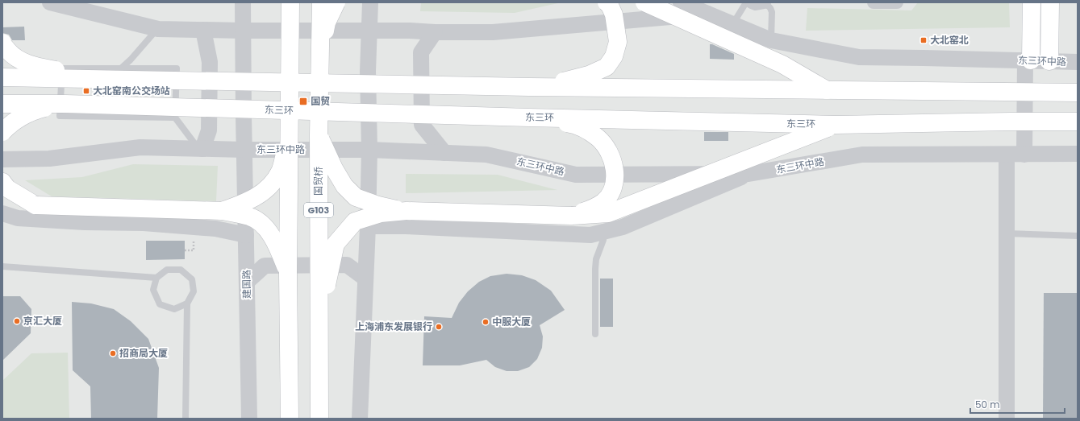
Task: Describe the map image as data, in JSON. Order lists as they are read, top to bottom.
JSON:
{
  "streets": {
    "main road": ["东三环", "国贸桥", "G103"],
    "street": ["东三环中路", "建国路"]
  },
  "crossings": [
    ["东三环中路", "建国路"]
  ],
  "places": {
    "transit": ["大北窑北", "大北窑南公交场站", "国贸"],
    "other": [
      "京汇大厦",
      "中服大厦",
      "上海浦东发展银行",
      "招商局大厦"
    ]
  },
  "scale_bar": "50 m"
}
